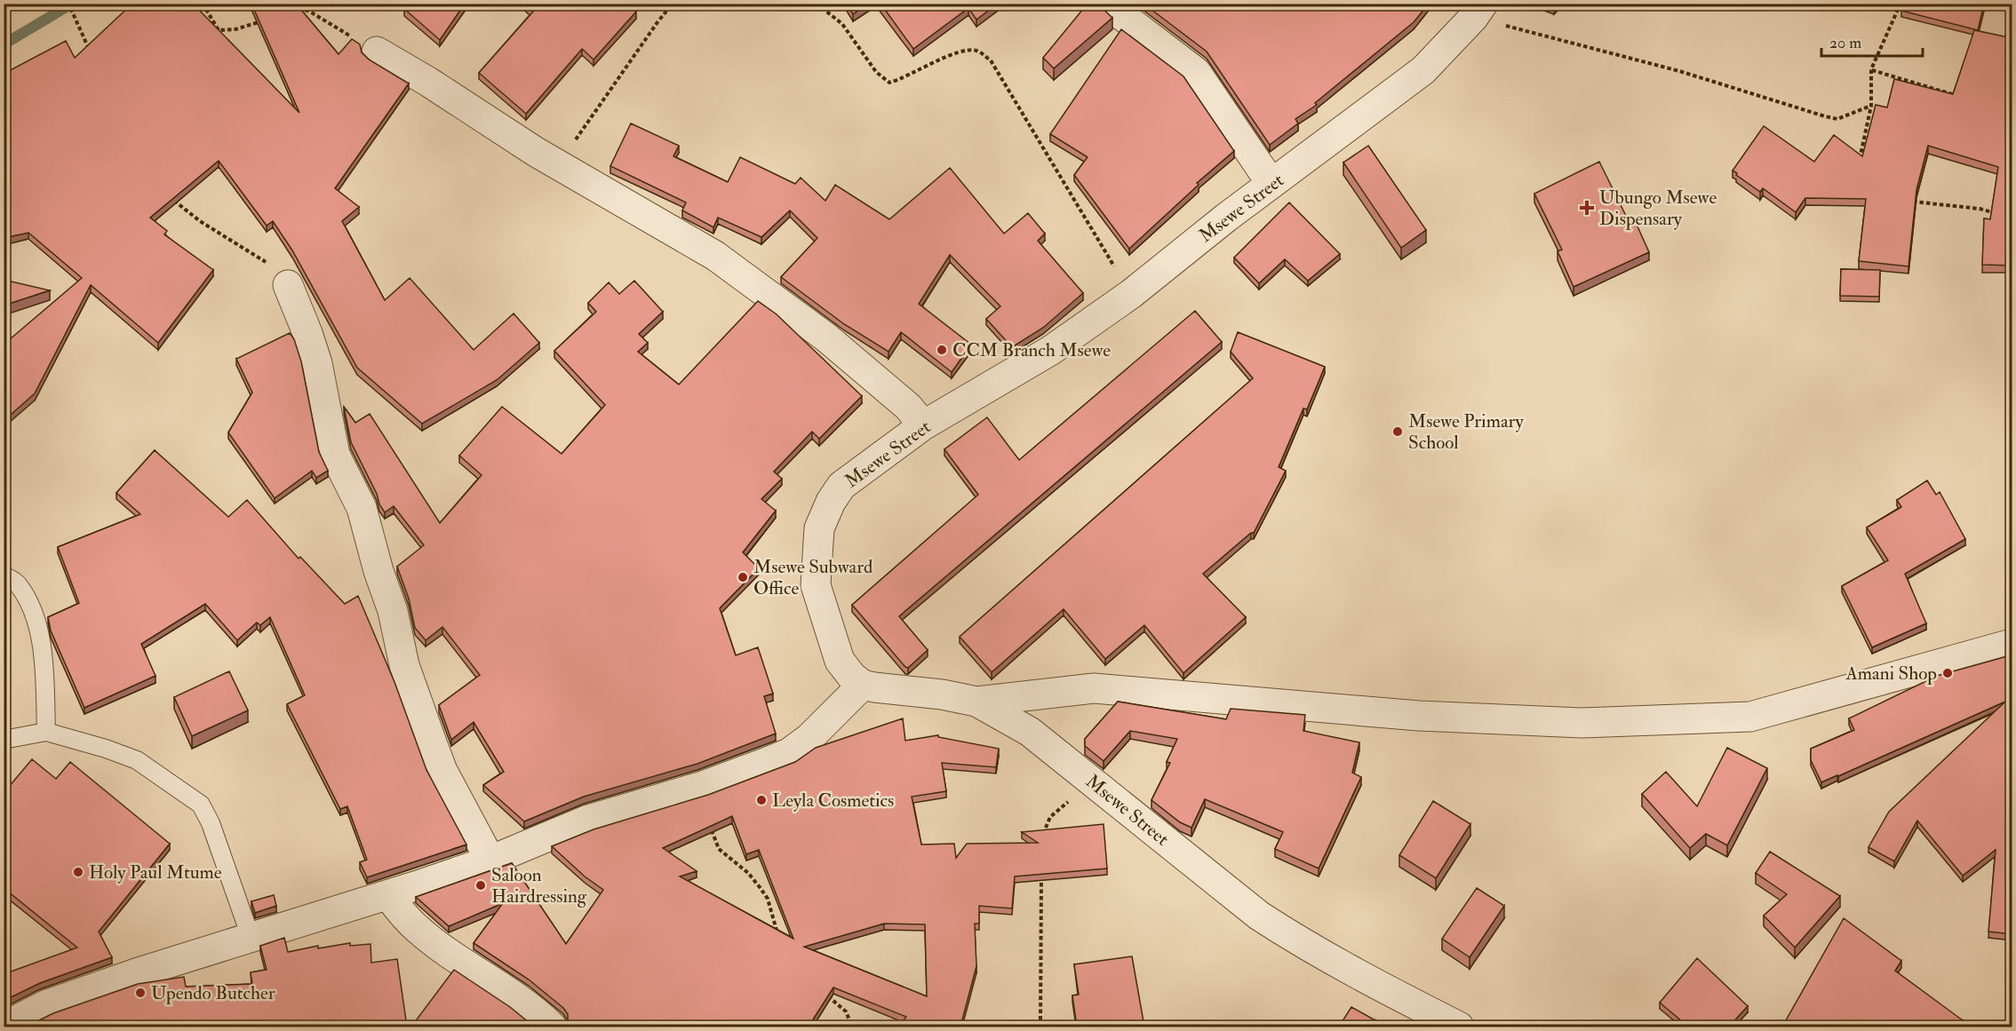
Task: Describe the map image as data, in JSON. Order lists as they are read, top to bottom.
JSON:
{
  "streets": {
    "street": ["Msewe Street"]
  },
  "places": {
    "health": ["Ubungo Msewe Dispensary"],
    "other": [
      "CCM Branch Msewe",
      "Msewe Primary School",
      "Msewe Subward Office",
      "Amani Shop",
      "Leyla Cosmetics",
      "Holy Paul Mtume",
      "Saloon Hairdressing",
      "Upendo Butcher"
    ]
  },
  "scale_bar": "20 m"
}
